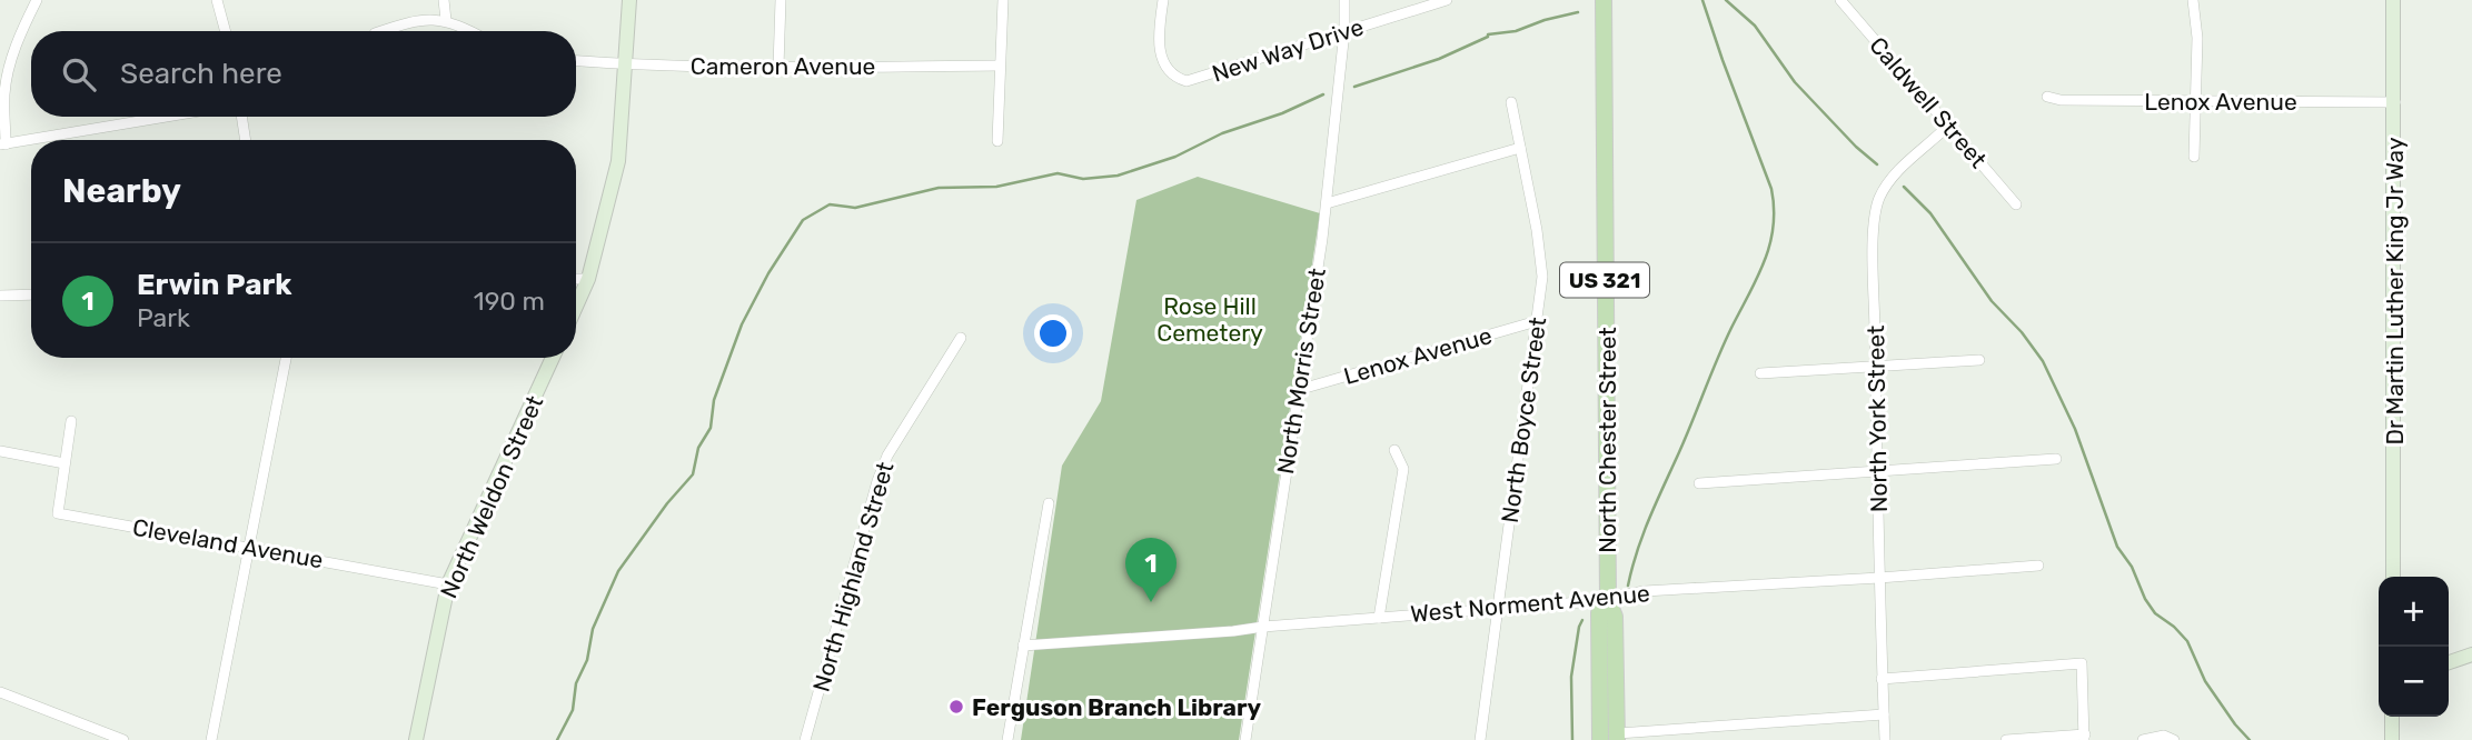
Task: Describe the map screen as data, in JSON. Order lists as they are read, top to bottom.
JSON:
{
  "streets": {
    "main road": ["US 321", "North Chester Street"],
    "street": [
      "New Way Drive",
      "Cameron Avenue",
      "Lenox Avenue",
      "Caldwell Street",
      "Dr Martin Luther King Jr Way",
      "North Morris Street",
      "North York Street",
      "North Boyce Street",
      "North Weldon Street",
      "Cleveland Avenue",
      "North Highland Street",
      "West Norment Avenue"
    ]
  },
  "crossings": [
    ["New Way Drive", "North Morris Street"],
    ["Lenox Avenue", "Dr Martin Luther King Jr Way"],
    ["Lenox Avenue", "North Morris Street"],
    ["Lenox Avenue", "North Boyce Street"],
    ["Caldwell Street", "North York Street"],
    ["North Morris Street", "West Norment Avenue"],
    ["North York Street", "West Norment Avenue"],
    ["North Boyce Street", "West Norment Avenue"],
    ["North Chester Street", "West Norment Avenue"],
    ["North Weldon Street", "Cleveland Avenue"]
  ],
  "parks": ["Rose Hill Cemetery"],
  "places": ["Ferguson Branch Library"],
  "page": {
    "search": "Search here",
    "heading": "Nearby",
    "list": [
      {
        "mark": "1",
        "name": "Erwin Park",
        "note": "Park",
        "value": "190 m"
      }
    ],
    "pins": "1",
    "map_buttons": ["+", "−"]
  }
}
